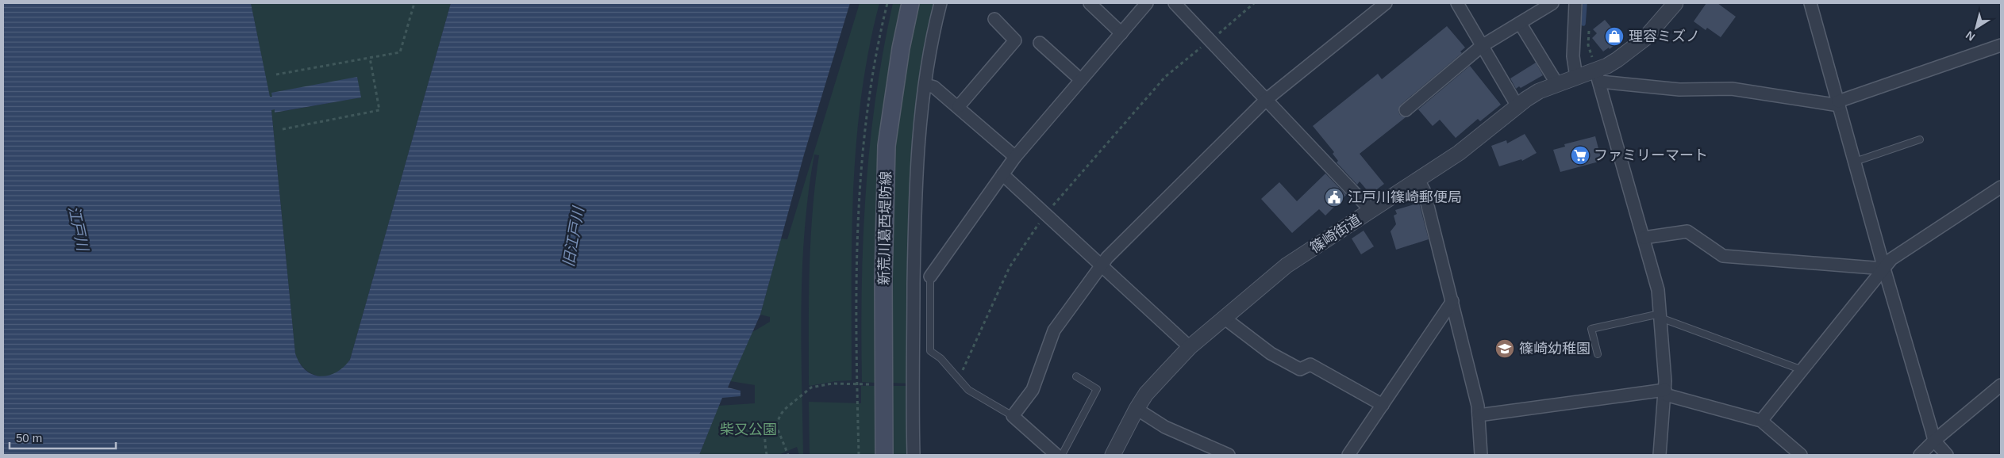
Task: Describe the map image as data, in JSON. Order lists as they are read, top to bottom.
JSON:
{
  "streets": {
    "main road": ["新荒川葛西堤防線"],
    "street": ["篠崎街道"]
  },
  "water": ["江戸川", "旧江戸川"],
  "parks": ["柴又公園"],
  "places": {
    "shop": ["理容ミズノ"],
    "supermarket": ["ファミリーマート"],
    "public building": ["江戸川篠崎郵便局"],
    "school or university": ["篠崎幼稚園"]
  },
  "scale_bar": "50 m",
  "north": "bottom left"
}
